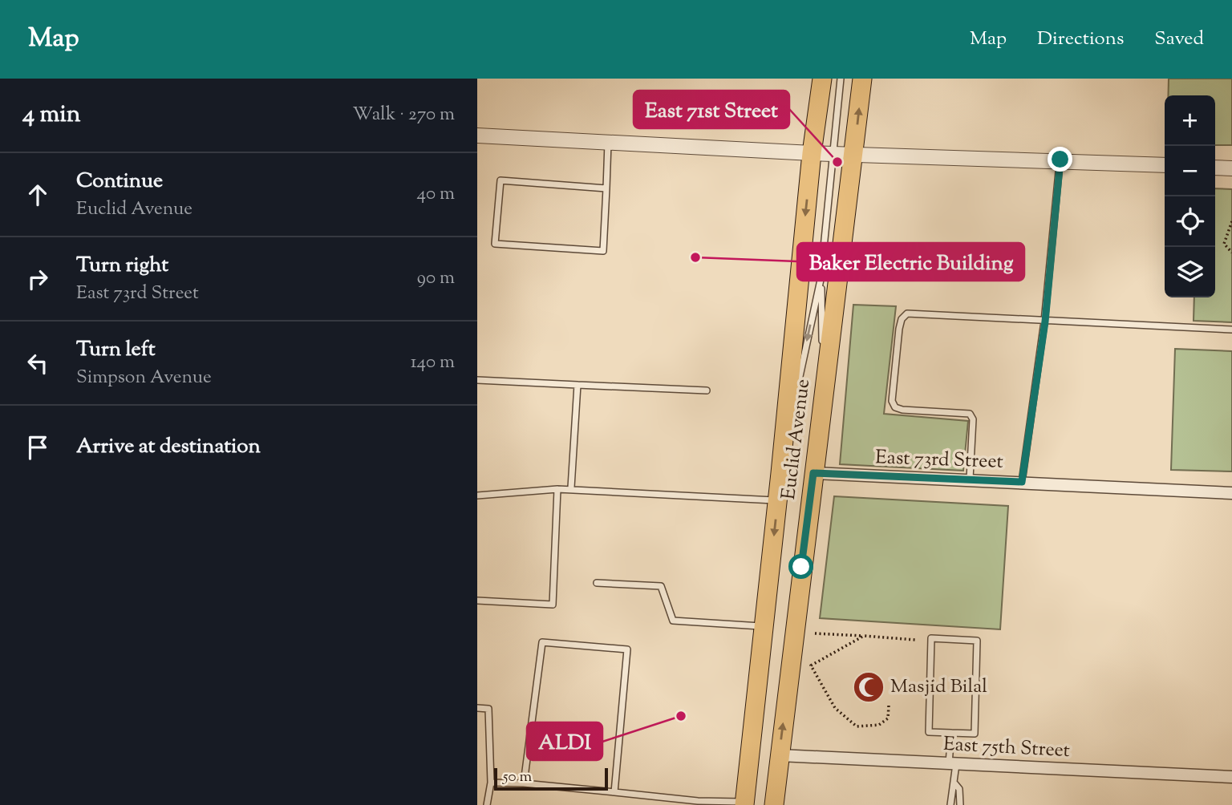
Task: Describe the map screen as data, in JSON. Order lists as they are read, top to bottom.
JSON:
{
  "streets": {
    "main road": ["Euclid Avenue"],
    "street": ["East 73rd Street", "East 75th Street"]
  },
  "crossings": [
    ["Euclid Avenue", "East 73rd Street"],
    ["Euclid Avenue", "East 75th Street"]
  ],
  "places": {
    "other": ["East 71st Street", "Baker Electric Building", "ALDI"],
    "mosque": ["Masjid Bilal"]
  },
  "scale_bar": "50 m",
  "page": {
    "header": "Map",
    "nav": ["Map", "Directions", "Saved"],
    "heading": ["4 min", "Walk · 270 m"],
    "map_buttons": ["+", "−"],
    "list": [
      ["Continue", "Euclid Avenue", "40 m"],
      ["Turn right", "East 73rd Street", "90 m"],
      ["Turn left", "Simpson Avenue", "140 m"],
      "Arrive at destination"
    ],
    "scale": "50 m"
  }
}
